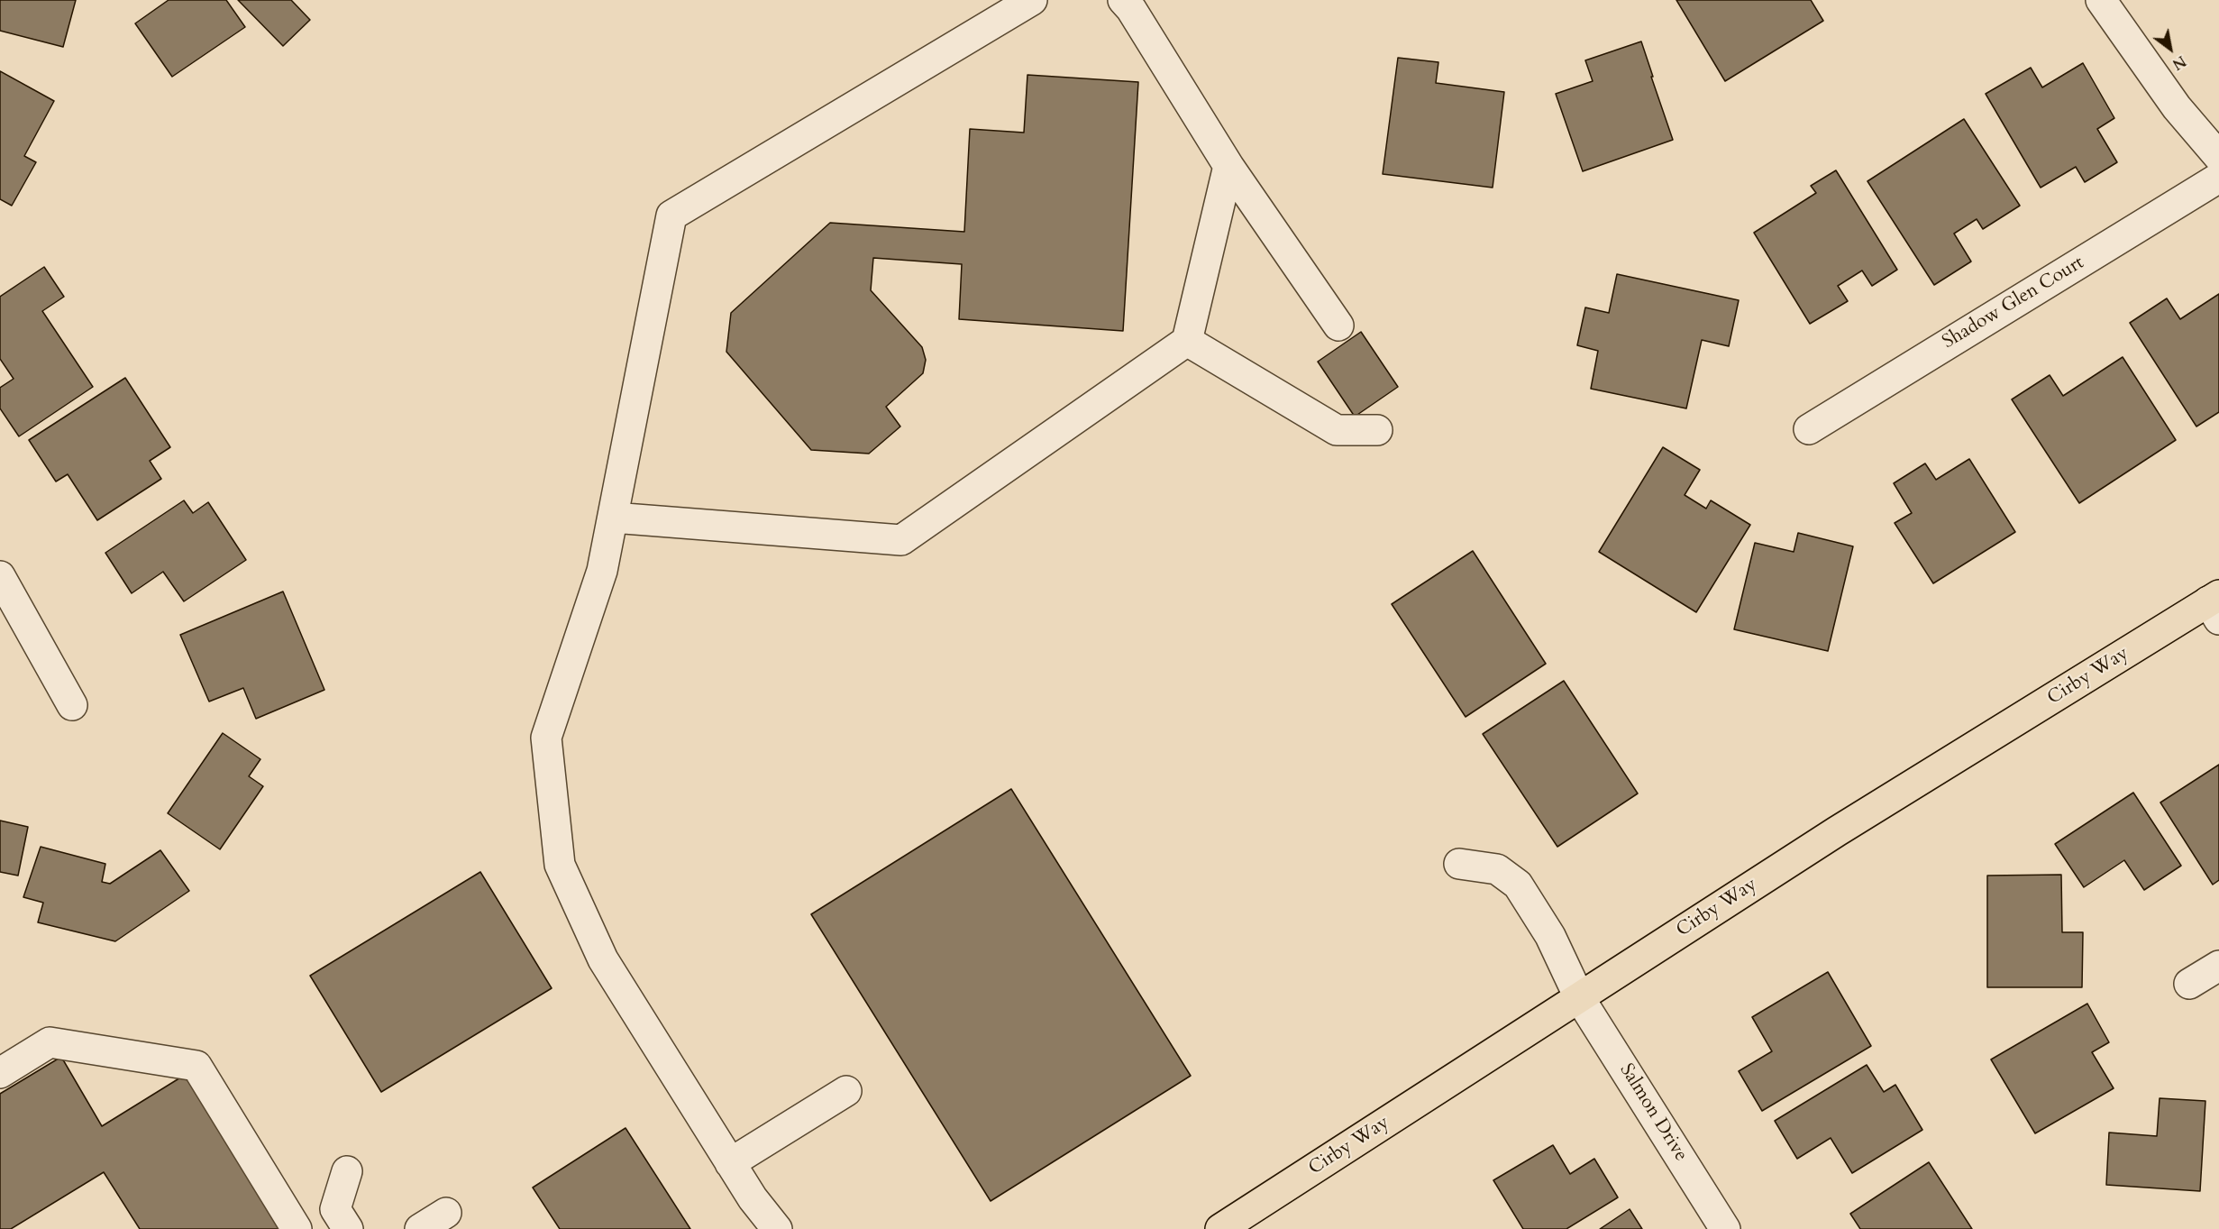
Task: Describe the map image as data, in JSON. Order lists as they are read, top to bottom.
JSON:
{
  "streets": {
    "main road": ["Cirby Way"],
    "street": ["Shadow Glen Court", "Salmon Drive"]
  },
  "crossings": [
    ["Cirby Way", "Salmon Drive"]
  ],
  "north": "bottom right"
}
